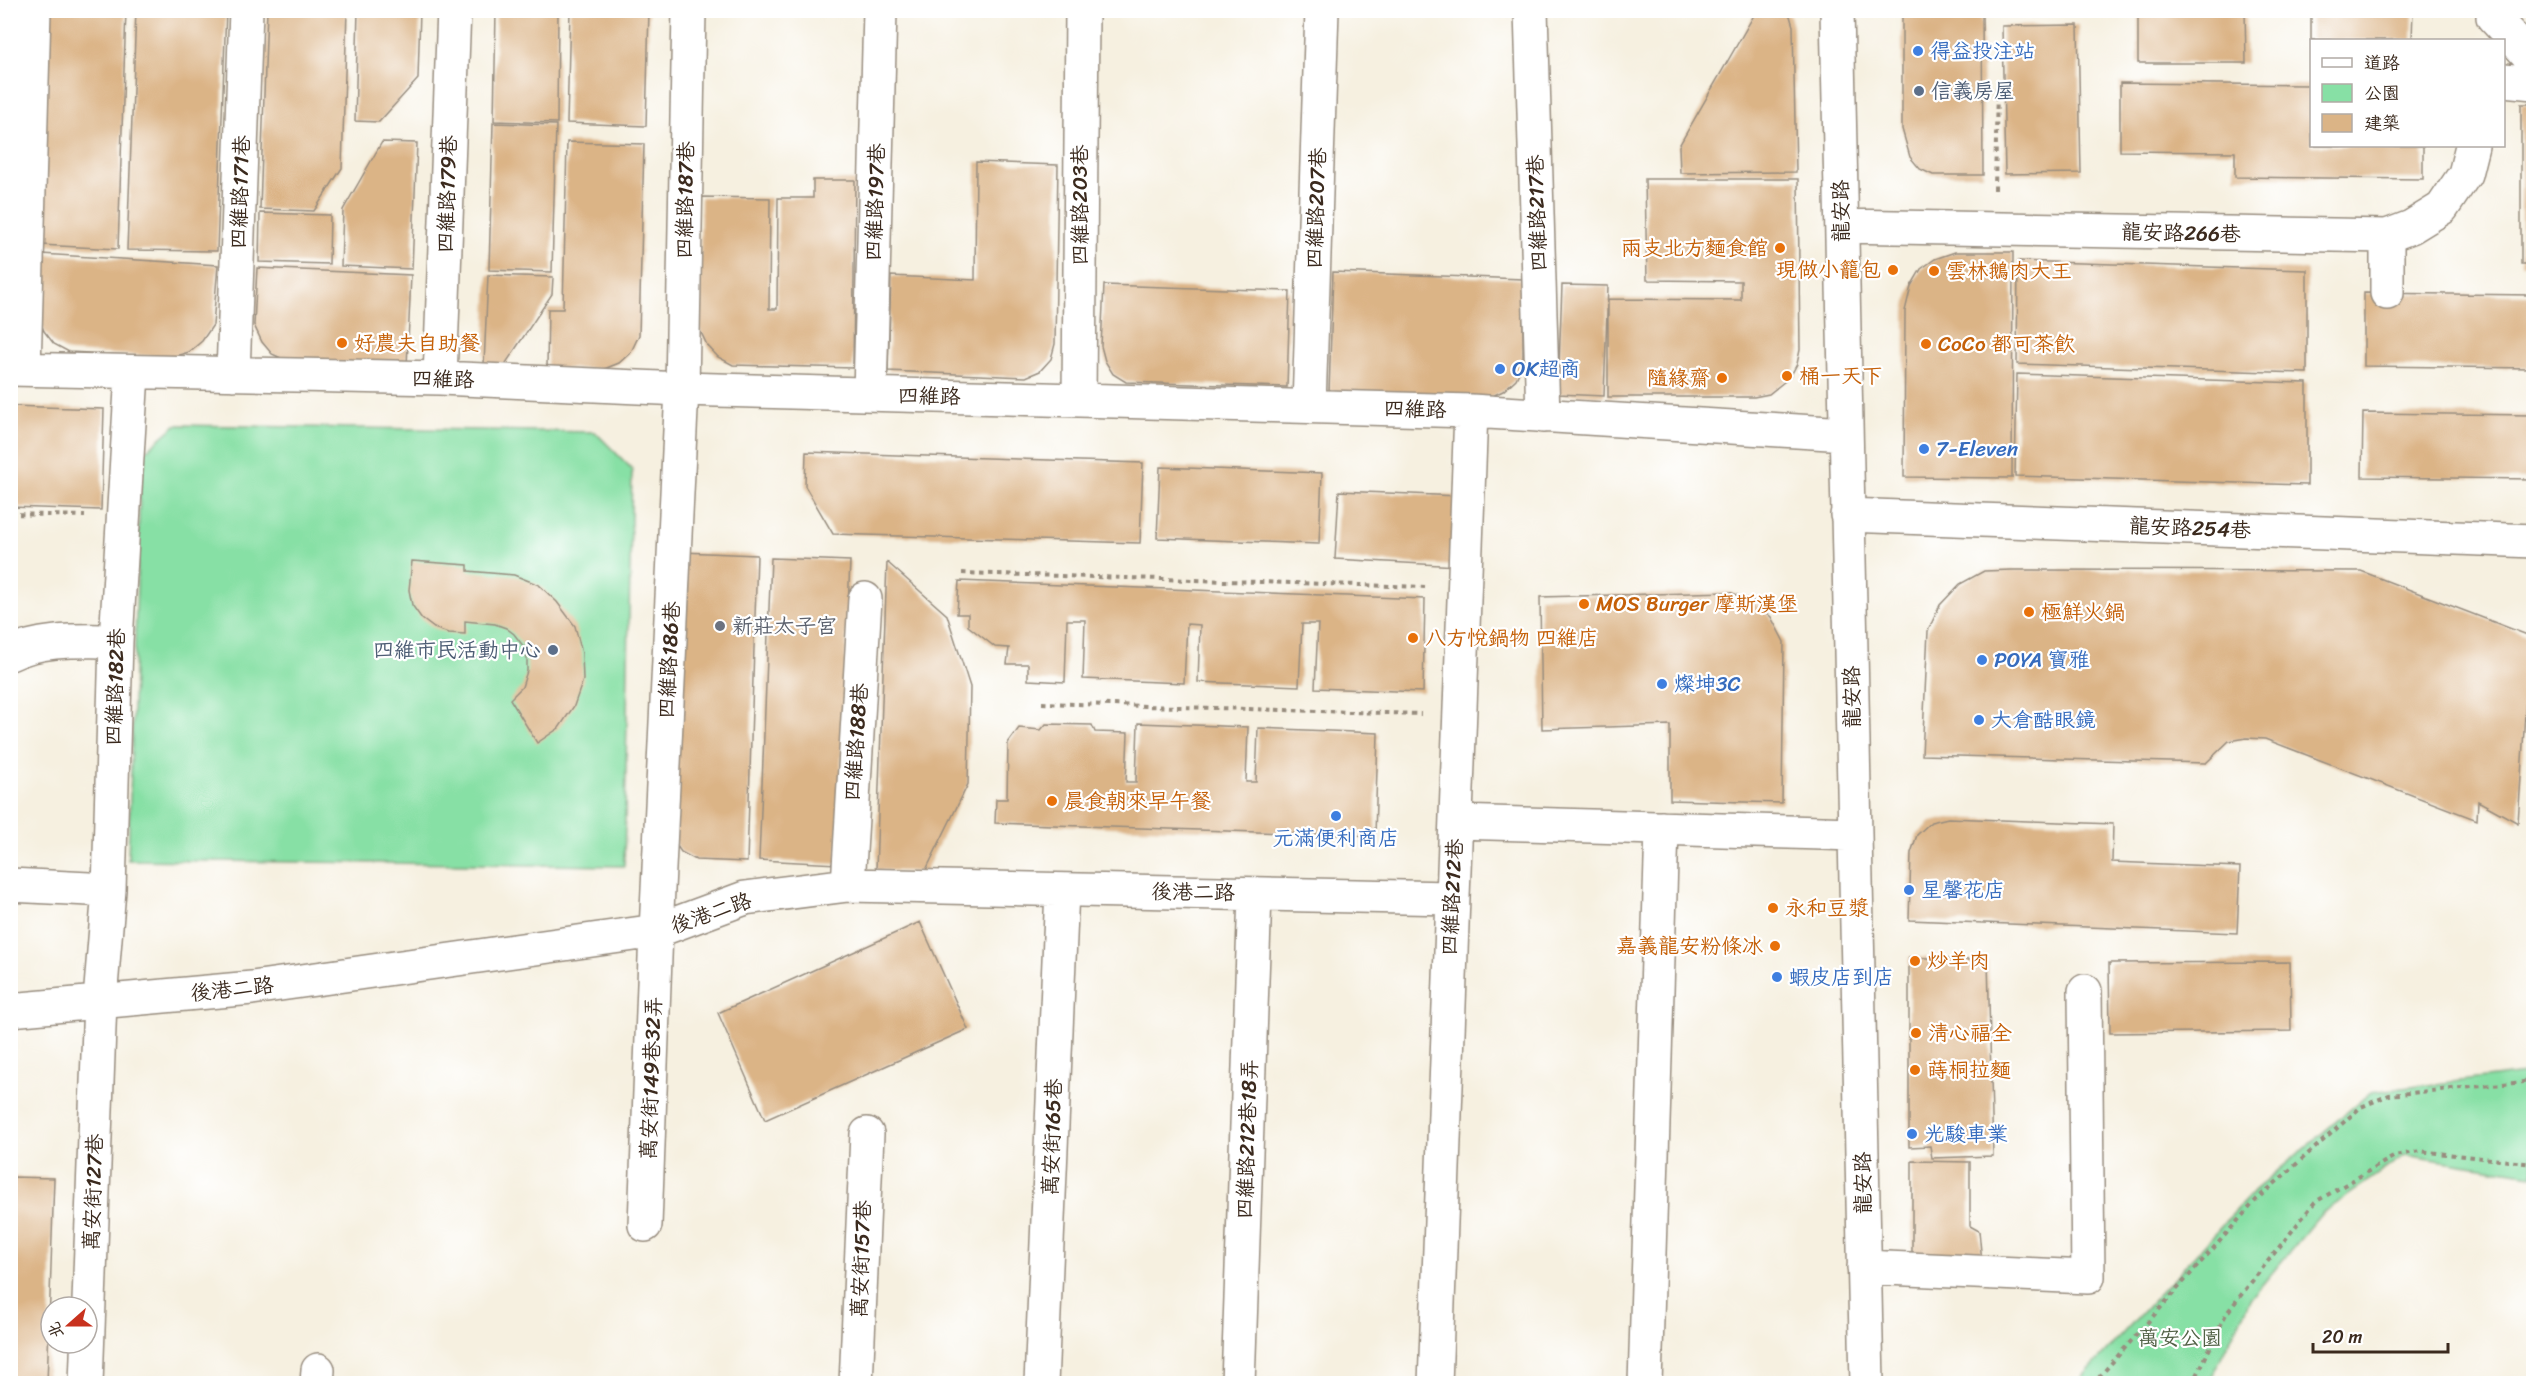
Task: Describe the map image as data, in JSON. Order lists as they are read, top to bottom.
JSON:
{
  "streets": {
    "street": [
      "四維路171巷",
      "四維路179巷",
      "四維路187巷",
      "四維路197巷",
      "四維路203巷",
      "四維路207巷",
      "龍安路",
      "四維路217巷",
      "龍安路266巷",
      "四維路",
      "龍安路254巷",
      "四維路186巷",
      "四維路182巷",
      "四維路188巷",
      "後港二路",
      "四維路212巷",
      "萬安街149巷32弄",
      "萬安街165巷",
      "四維路212巷18弄",
      "萬安街127巷",
      "萬安街157巷"
    ]
  },
  "crossings": [
    ["四維路171巷", "四維路"],
    ["四維路179巷", "四維路"],
    ["四維路187巷", "四維路"],
    ["四維路187巷", "四維路186巷"],
    ["四維路197巷", "四維路"],
    ["四維路203巷", "四維路"],
    ["四維路207巷", "四維路"],
    ["龍安路", "龍安路266巷"],
    ["龍安路", "四維路"],
    ["龍安路", "龍安路254巷"],
    ["四維路217巷", "四維路"],
    ["四維路", "四維路186巷"],
    ["四維路", "四維路182巷"],
    ["四維路", "四維路212巷"],
    ["四維路186巷", "後港二路"],
    ["四維路186巷", "萬安街149巷32弄"],
    ["四維路182巷", "後港二路"],
    ["四維路182巷", "萬安街127巷"],
    ["四維路188巷", "後港二路"],
    ["後港二路", "四維路212巷"],
    ["後港二路", "萬安街149巷32弄"],
    ["後港二路", "萬安街165巷"],
    ["後港二路", "四維路212巷18弄"],
    ["後港二路", "萬安街127巷"]
  ],
  "parks": ["萬安公園"],
  "places": [
    "得益投注站",
    "信義房屋",
    "兩支北方麵食館",
    "現做小籠包",
    "雲林鵝肉大王",
    "好農夫自助餐",
    "CoCo 都可茶飲",
    "OK超商",
    "桶一天下",
    "隨緣齋",
    "7-Eleven",
    "MOS Burger 摩斯漢堡",
    "極鮮火鍋",
    "新莊太子宮",
    "八方悅鍋物 四維店",
    "四維市民活動中心",
    "POYA 寶雅",
    "燦坤3C",
    "大倉酷眼鏡",
    "晨食朝來早午餐",
    "元滿便利商店",
    "星馨花店",
    "永和豆漿",
    "嘉義龍安粉條冰",
    "炒羊肉",
    "蝦皮店到店",
    "清心福全",
    "蒔桐拉麵",
    "光駿車業"
  ],
  "legend": ["道路", "公園", "建築"],
  "scale_bar": "20 m",
  "north": "left"
}
